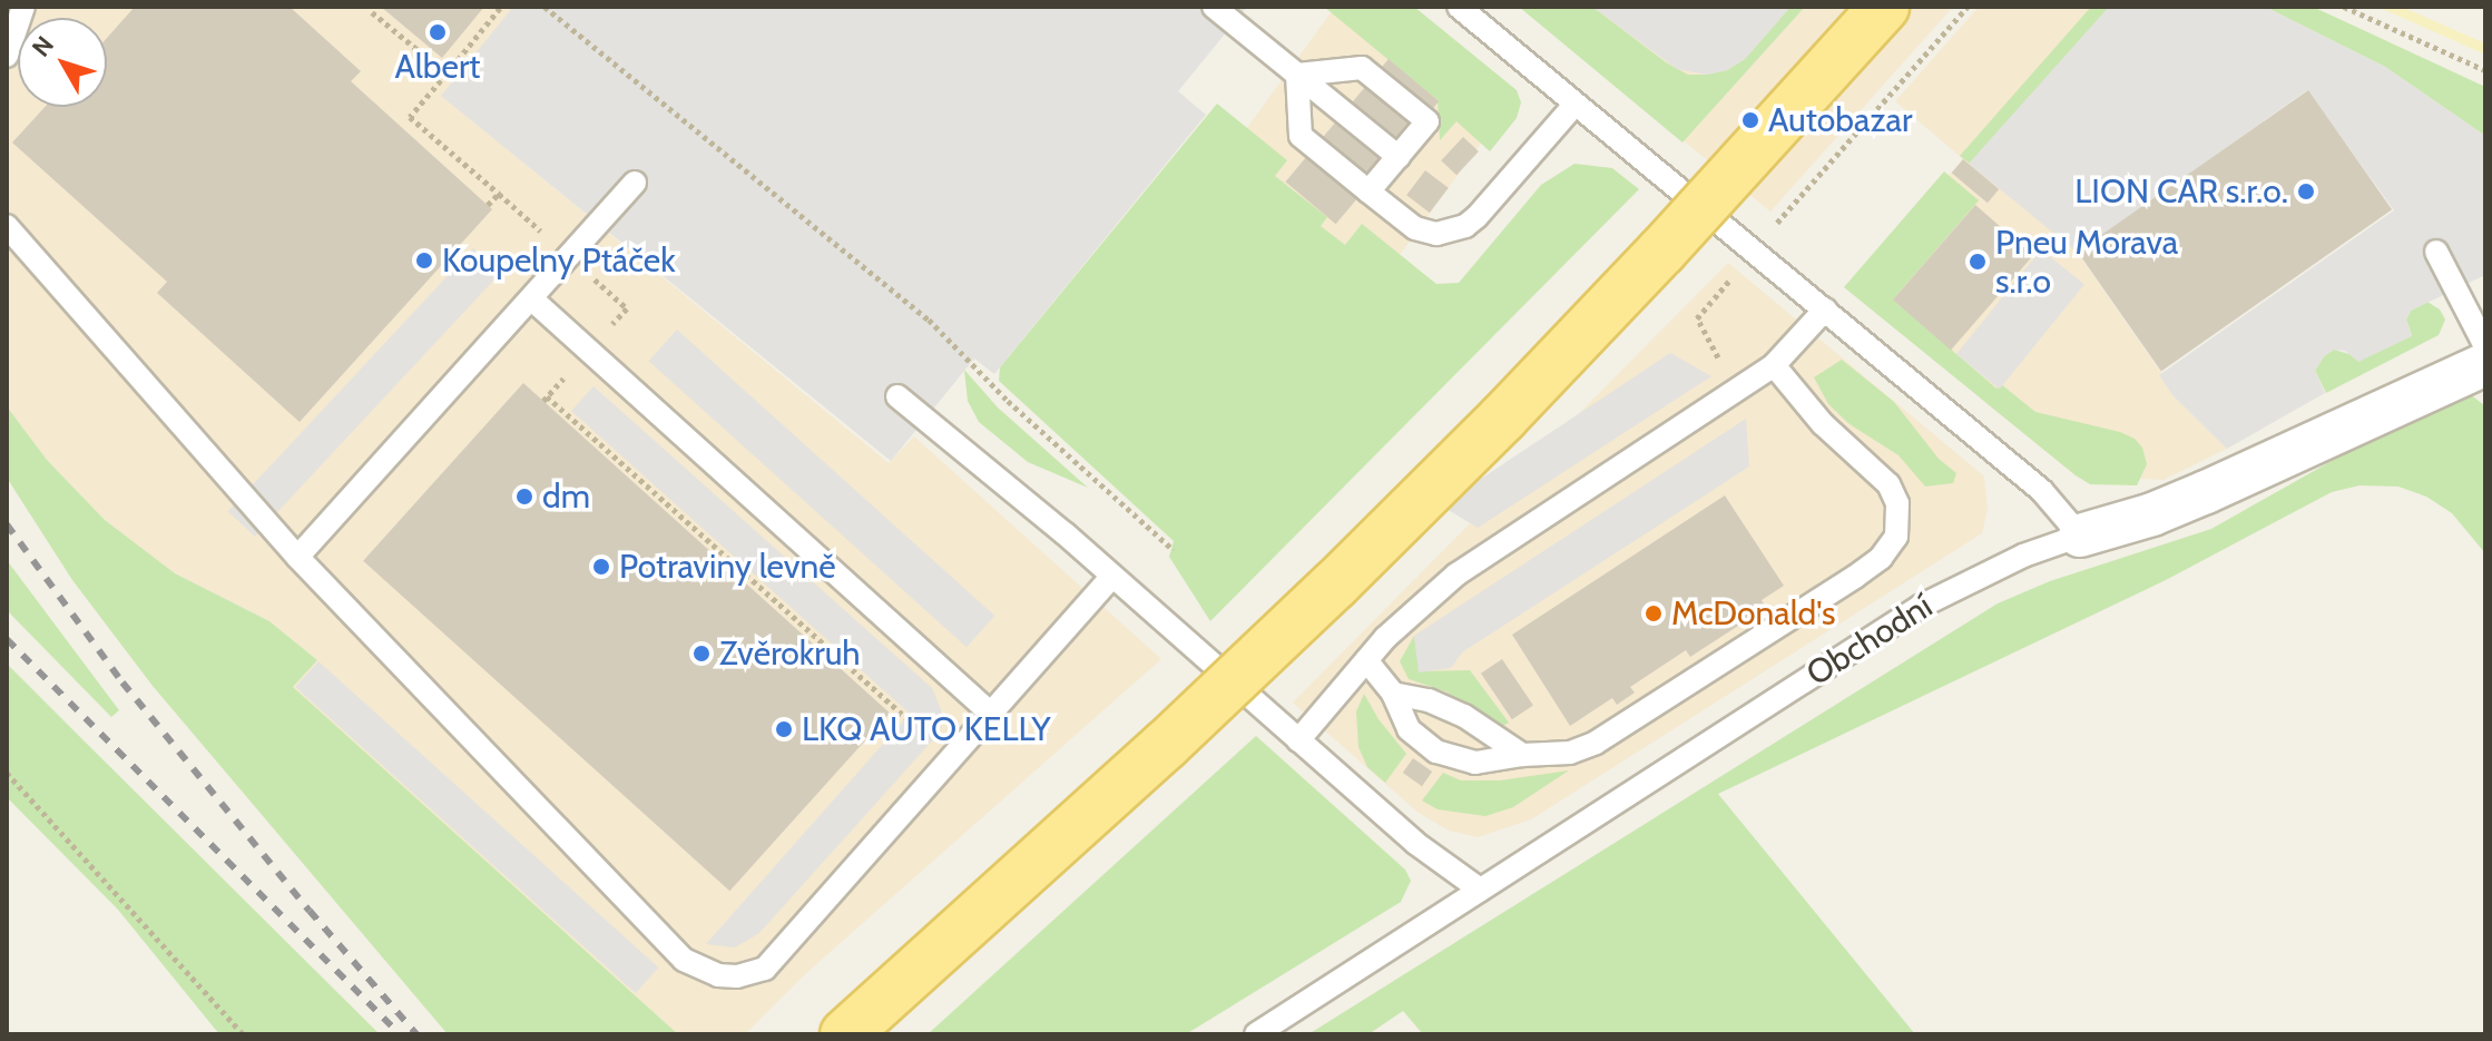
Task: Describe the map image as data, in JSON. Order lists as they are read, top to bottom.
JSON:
{
  "streets": {
    "street": ["Obchodní"]
  },
  "places": [
    "Albert",
    "Autobazar",
    "LION CAR s.r.o.",
    "Koupelny Ptáček",
    "Pneu Morava s.r.o",
    "dm",
    "Potraviny levně",
    "McDonald's",
    "Zvěrokruh",
    "LKQ AUTO KELLY"
  ],
  "north": "top left"
}
